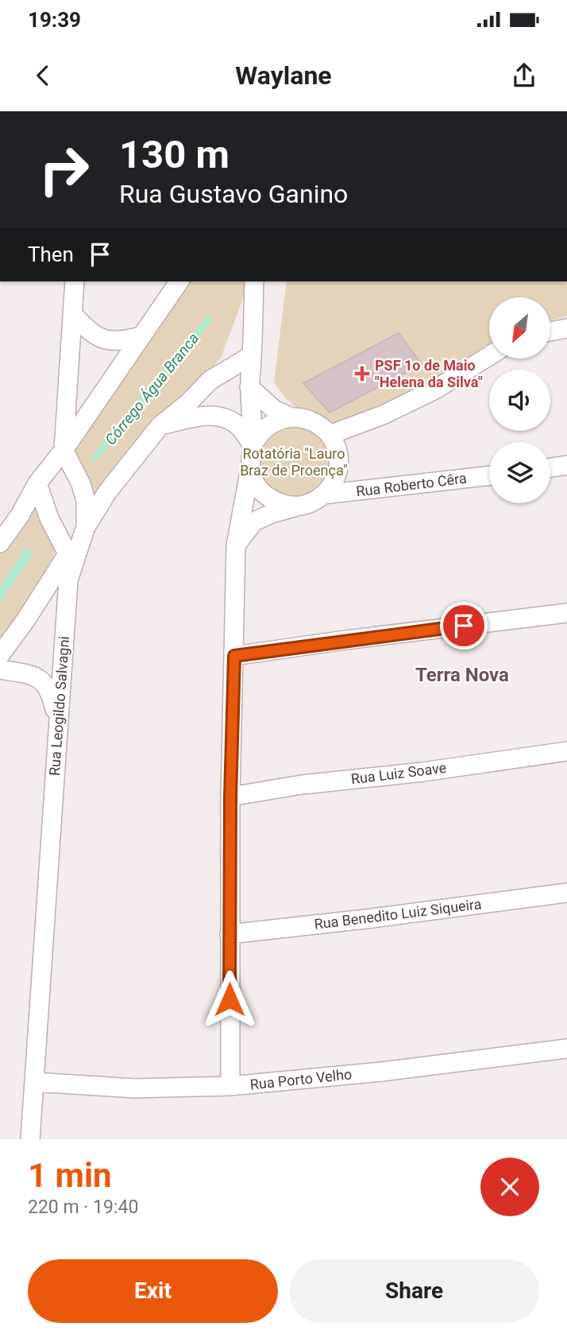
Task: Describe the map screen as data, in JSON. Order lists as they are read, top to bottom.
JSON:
{
  "streets": {
    "street": [
      "Rua Roberto Cêra",
      "Rua Leogildo Salvagni",
      "Rua Luiz Soave",
      "Rua Benedito Luiz Siqueira",
      "Rua Porto Velho"
    ]
  },
  "crossings": [
    ["Rua Leogildo Salvagni", "Rua Porto Velho"]
  ],
  "districts": ["Terra Nova"],
  "water": ["Córrego Água Branca"],
  "parks": ["Rotatória \"Lauro Braz de Proença\""],
  "places": {
    "health": ["PSF 1o de Maio \"Helena da Silva\""]
  },
  "north": "bottom left",
  "page": {
    "status": "19:39",
    "header": "Waylane",
    "turn": ["130 m", "Rua Gustavo Ganino"],
    "then": "Then",
    "heading": ["1 min", "220 m · 19:40"],
    "buttons": ["Exit", "Share"]
  }
}
